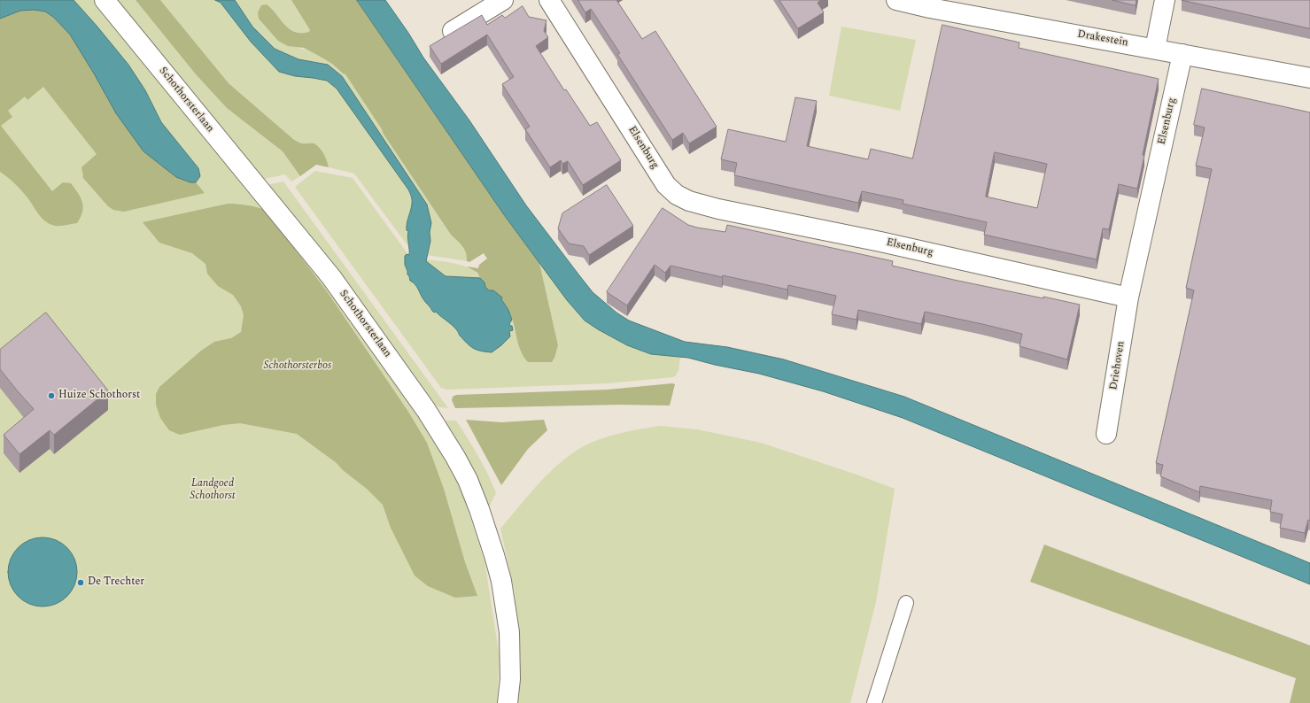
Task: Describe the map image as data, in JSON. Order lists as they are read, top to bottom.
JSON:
{
  "streets": {
    "street": [
      "Drakestein",
      "Schothorsterlaan",
      "Elsenburg",
      "Driehoven"
    ]
  },
  "crossings": [
    ["Drakestein", "Elsenburg"],
    ["Elsenburg", "Driehoven"]
  ],
  "parks": ["Schothorsterbos", "Landgoed Schothorst"],
  "places": ["Huize Schothorst", "De Trechter"]
}
